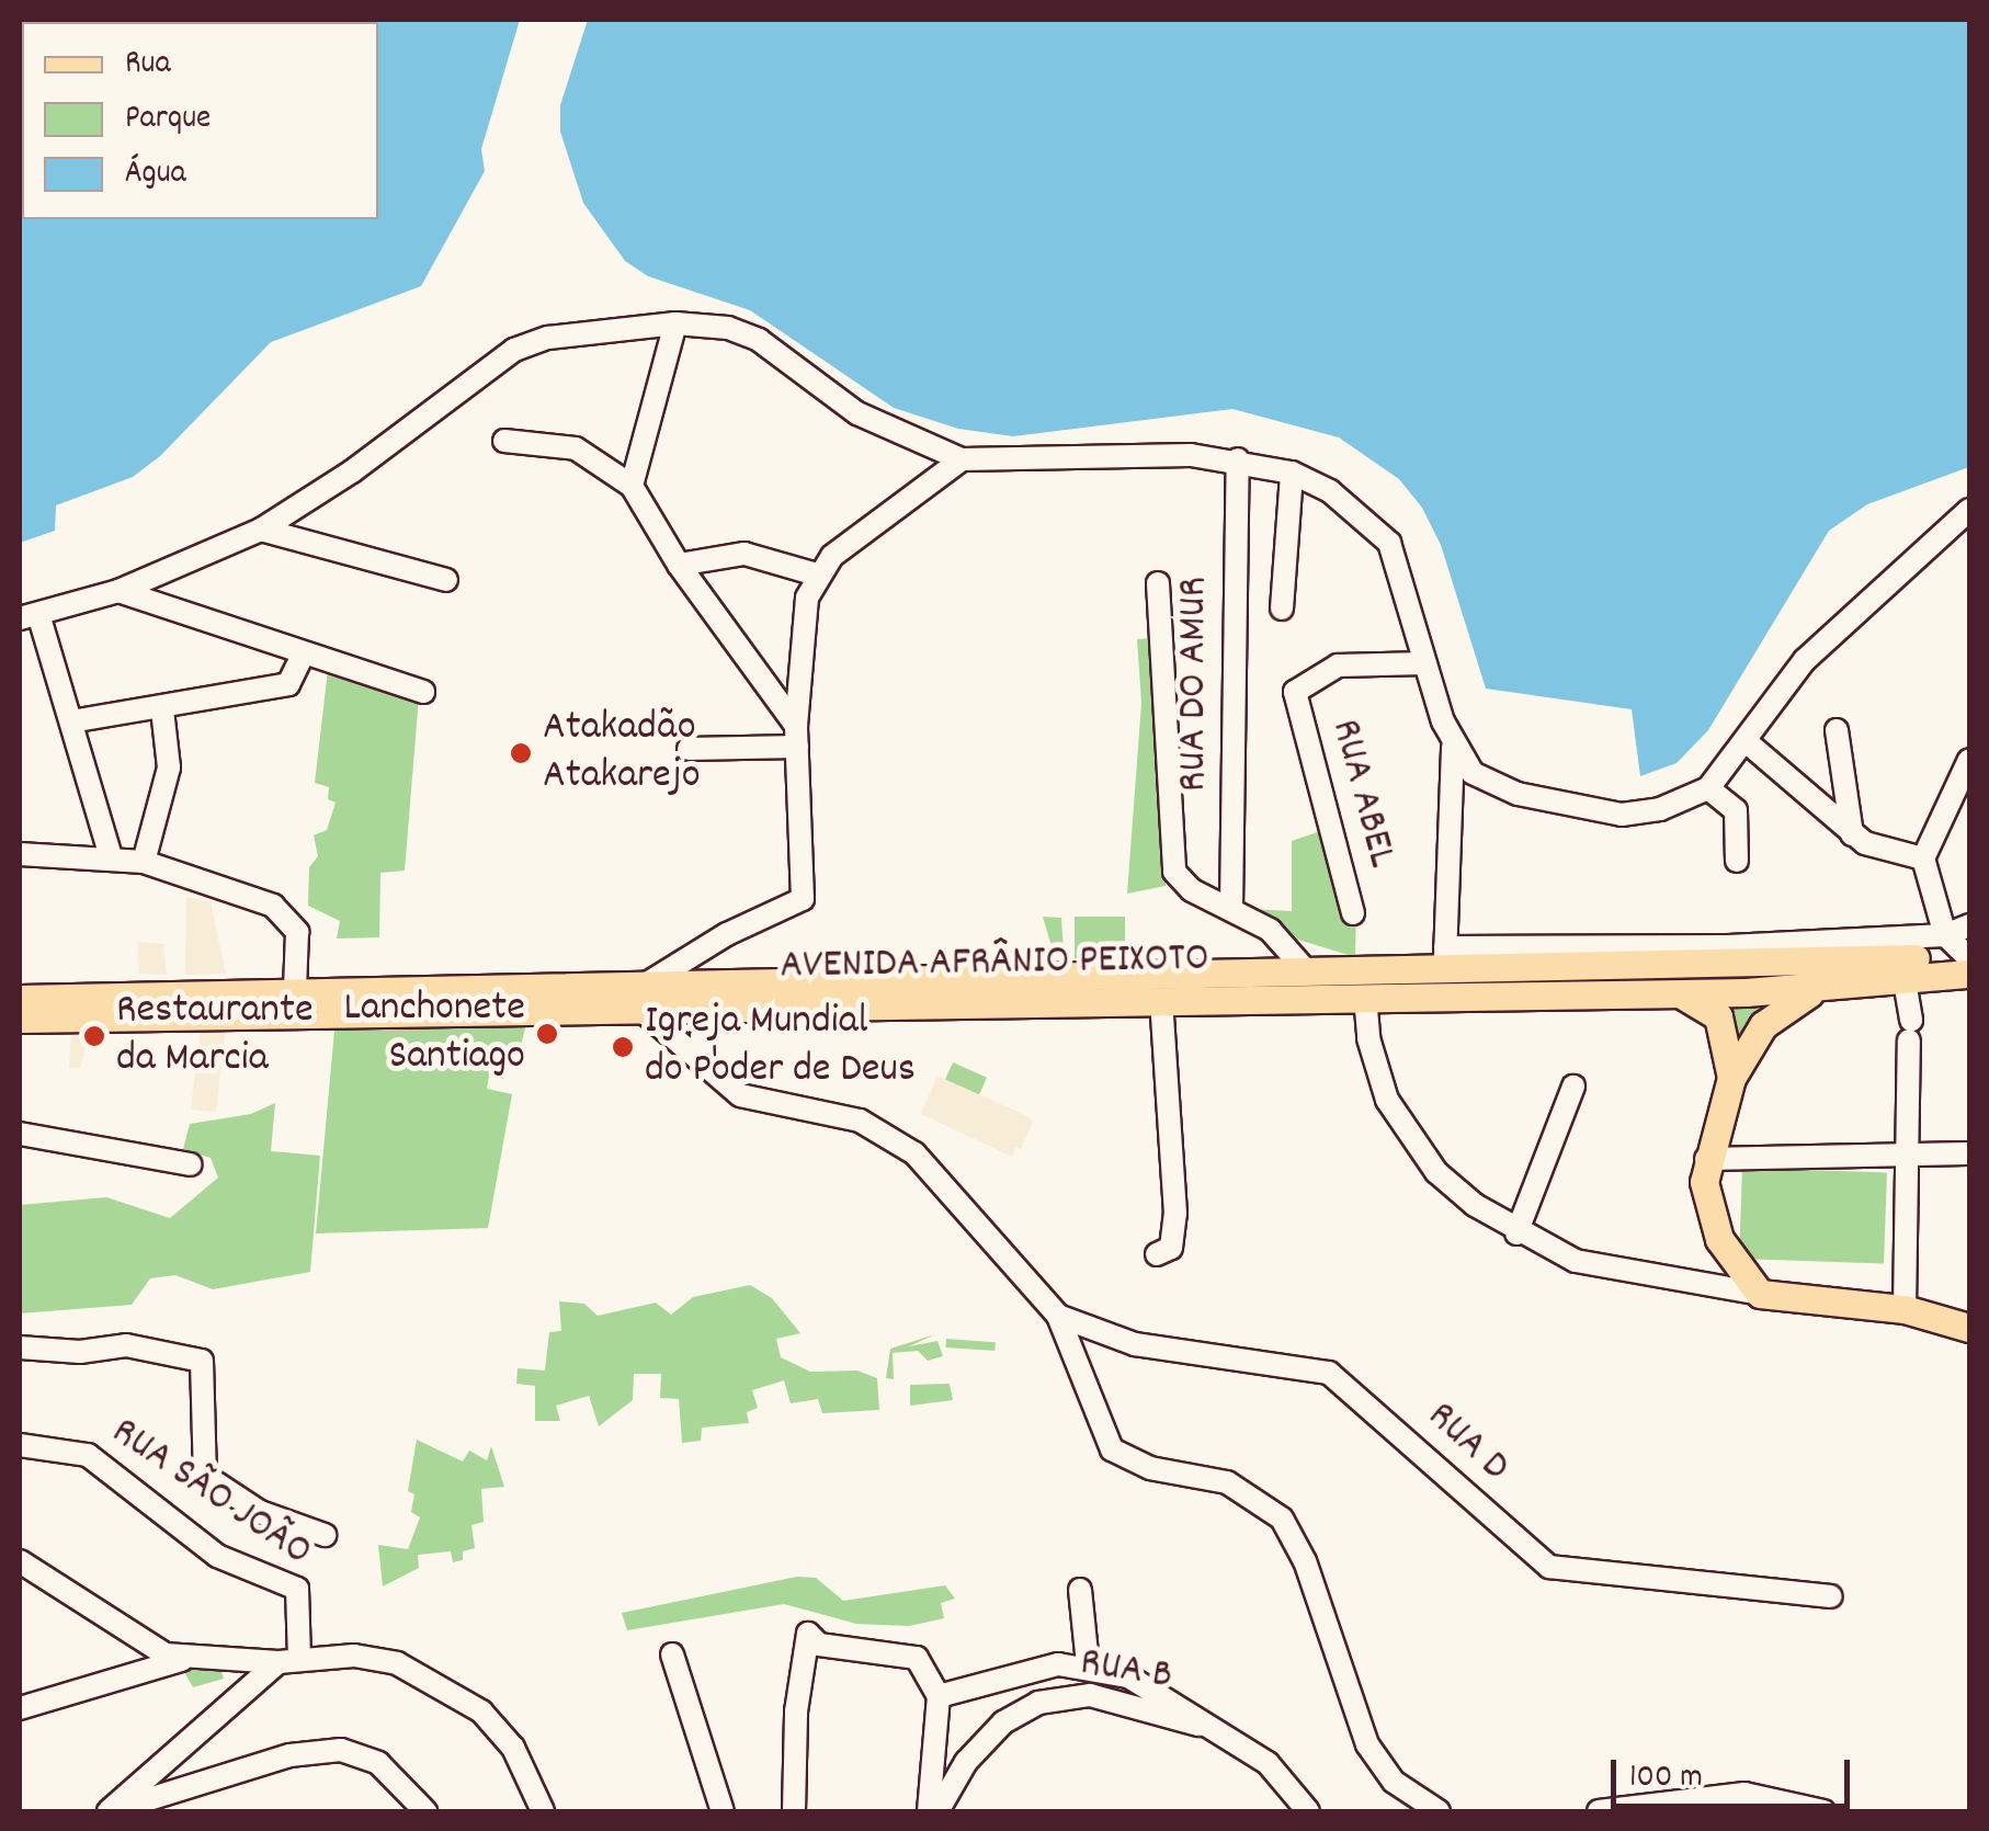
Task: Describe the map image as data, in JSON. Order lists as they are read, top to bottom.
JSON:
{
  "streets": {
    "main road": ["AVENIDA AFRÂNIO PEIXOTO"],
    "street": [
      "RUA DO AMUR",
      "RUA ABEL",
      "RUA D",
      "RUA SÃO JOÃO",
      "RUA B"
    ]
  },
  "places": [
    "Atakadão Atakarejo",
    "Lanchonete Santiago",
    "Restaurante da Marcia",
    "Igreja Mundial do Poder de Deus"
  ],
  "legend": ["Rua", "Parque", "Água"],
  "scale_bar": "100 m"
}
